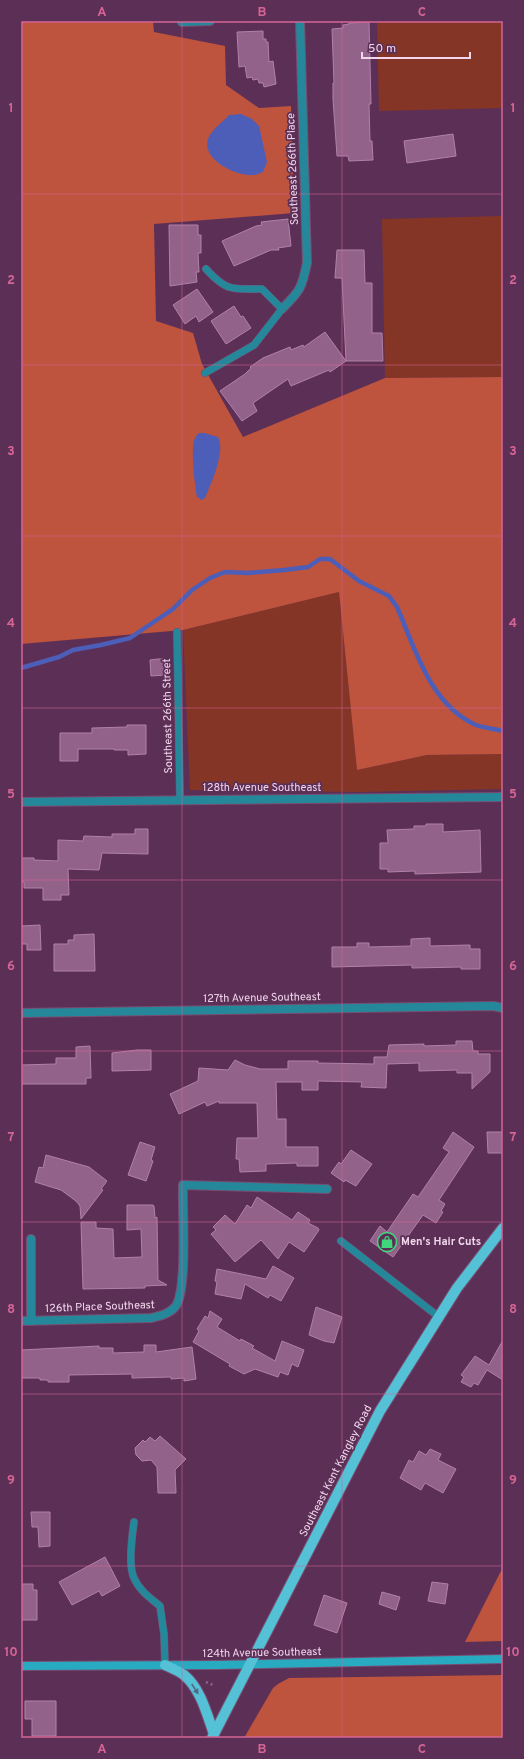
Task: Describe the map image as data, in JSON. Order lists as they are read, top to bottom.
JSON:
{
  "streets": {
    "main road": ["Southeast Kent Kangley Road"],
    "street": [
      "Southeast 266th Place",
      "128th Avenue Southeast",
      "127th Avenue Southeast",
      "126th Place Southeast",
      "124th Avenue Southeast"
    ],
    "lane": ["Southeast 266th Street"]
  },
  "crossings": [
    ["Southeast 266th Street", "128th Avenue Southeast"],
    ["Southeast Kent Kangley Road", "124th Avenue Southeast"]
  ],
  "places": {
    "shop": ["Men's Hair Cuts"]
  },
  "scale_bar": "50 m",
  "grid": {
    "columns": ["A", "B", "C"],
    "rows": [
      "1",
      "2",
      "3",
      "4",
      "5",
      "6",
      "7",
      "8",
      "9",
      "10"
    ]
  }
}
